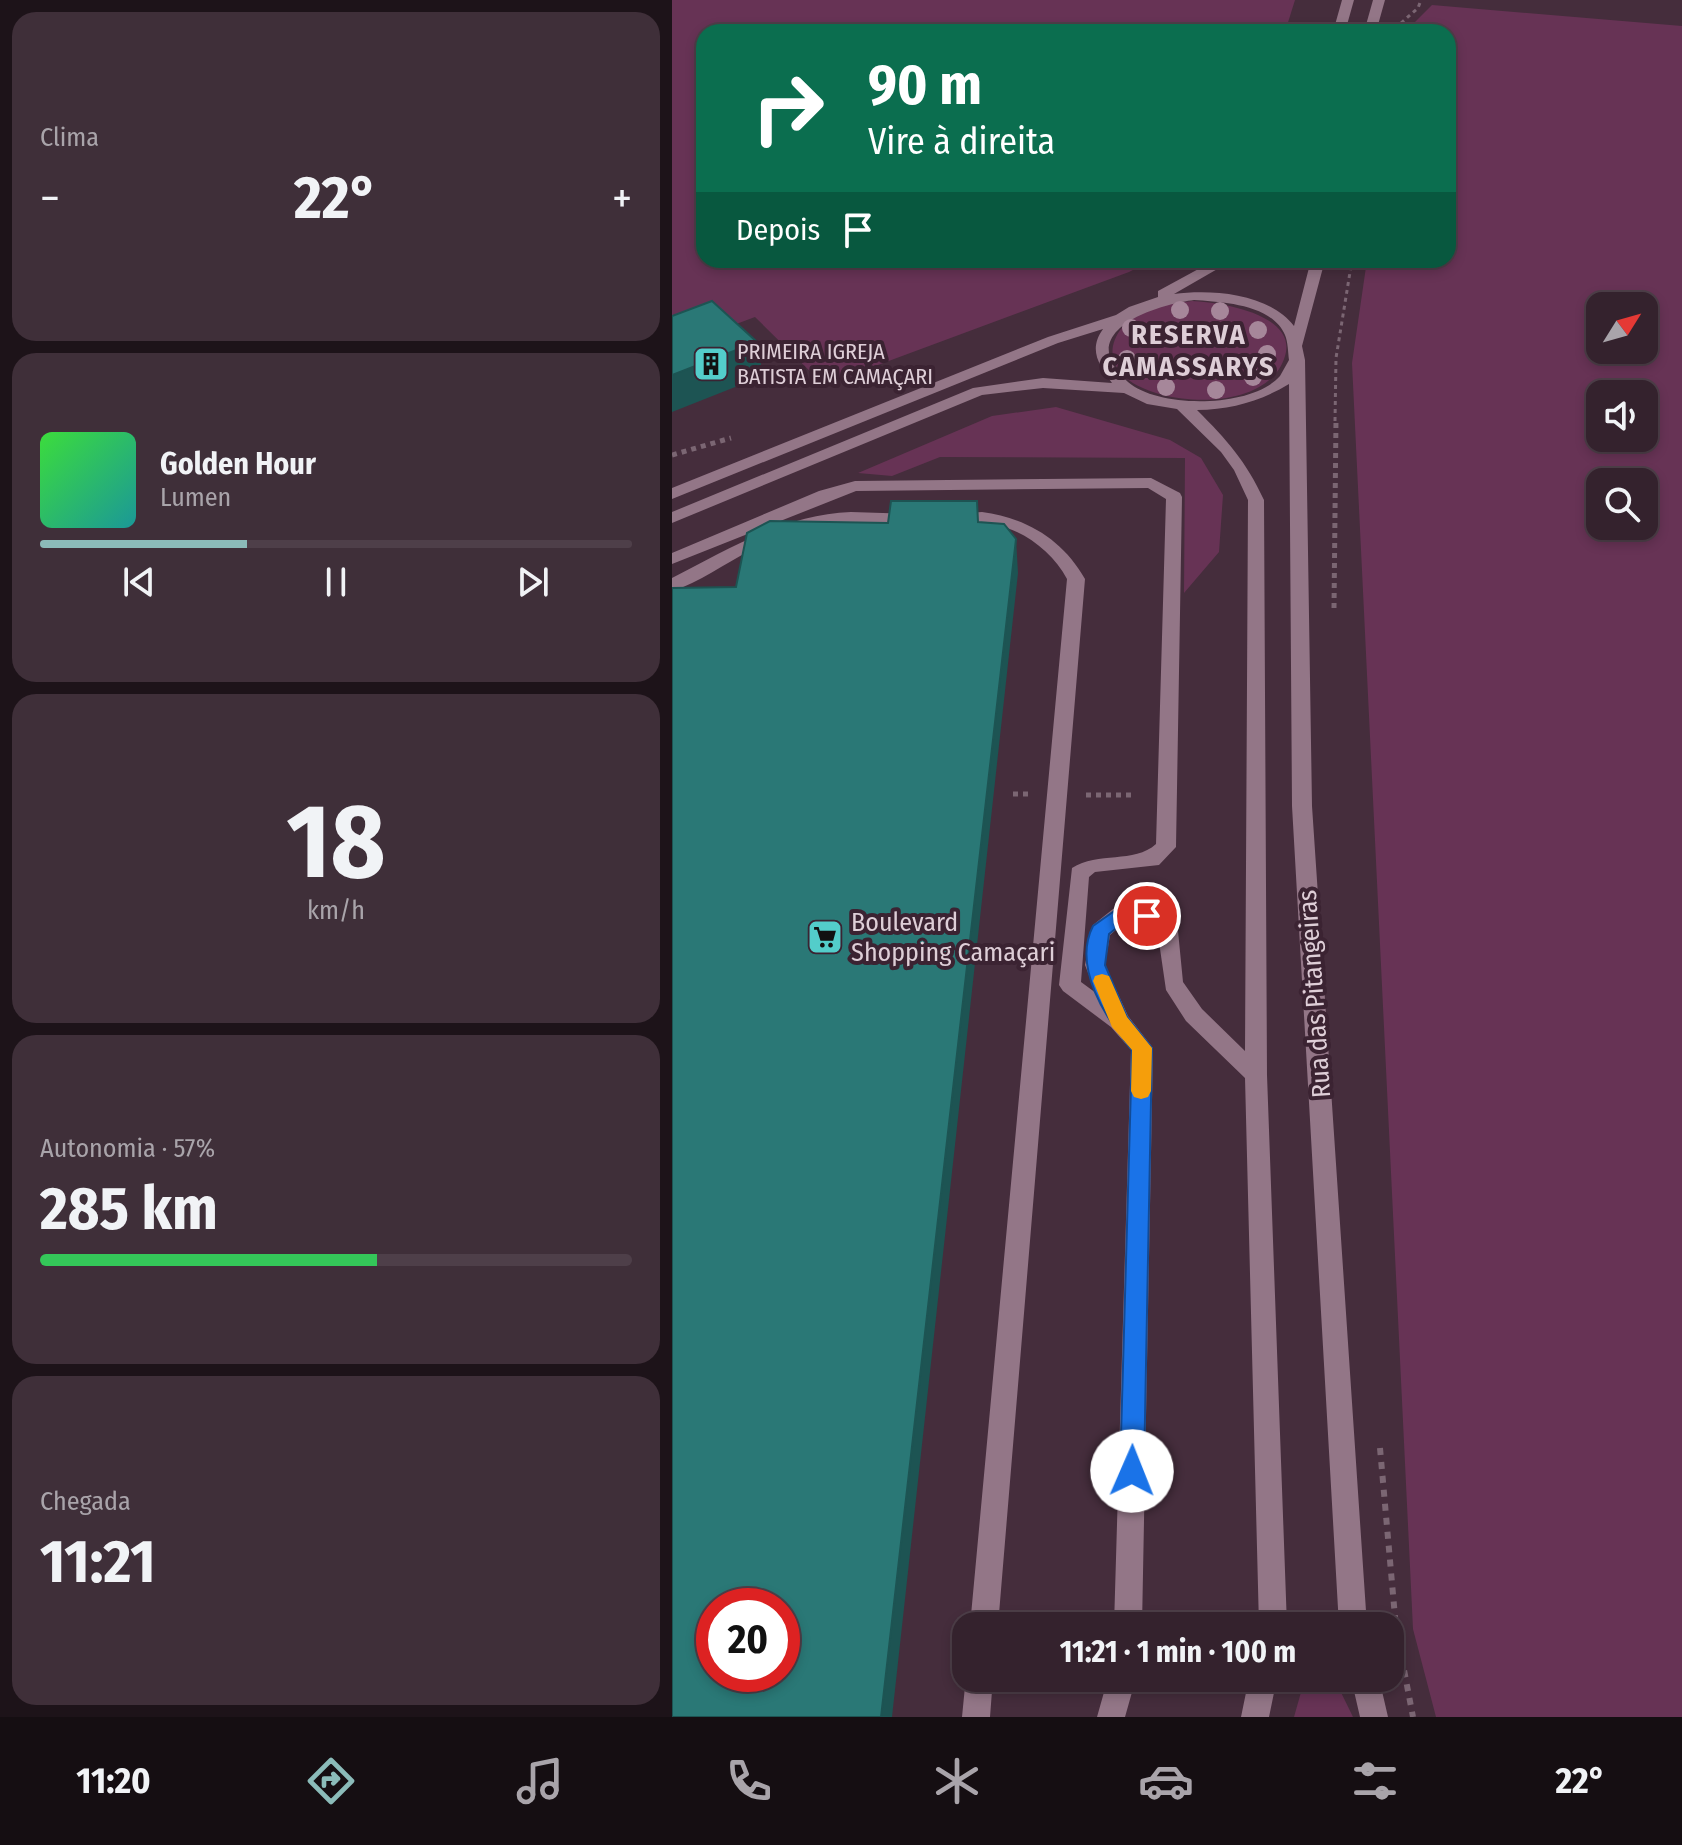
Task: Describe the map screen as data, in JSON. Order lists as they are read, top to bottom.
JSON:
{
  "streets": {
    "street": ["Rua das Pitangeiras"]
  },
  "districts": ["RESERVA CAMASSARYS"],
  "places": {
    "building": ["PRIMEIRA IGREJA BATISTA EM CAMAÇARI"],
    "supermarket": ["Boulevard Shopping Camaçari"]
  },
  "north": "top right",
  "page": {
    "tile": [
      "Clima",
      ["18", "km/h"],
      ["Autonomia · 57%", "285 km"],
      ["Chegada", "11:21"]
    ],
    "turn": ["90 m", "Vire à direita"],
    "heat": ["−", "22°", "+"],
    "then": "Depois",
    "song": ["Golden Hour", "Lumen"],
    "limit": "20",
    "trip": "11:21 · 1 min · 100 m",
    "tabs": ["11:20", "22°"]
  }
}
